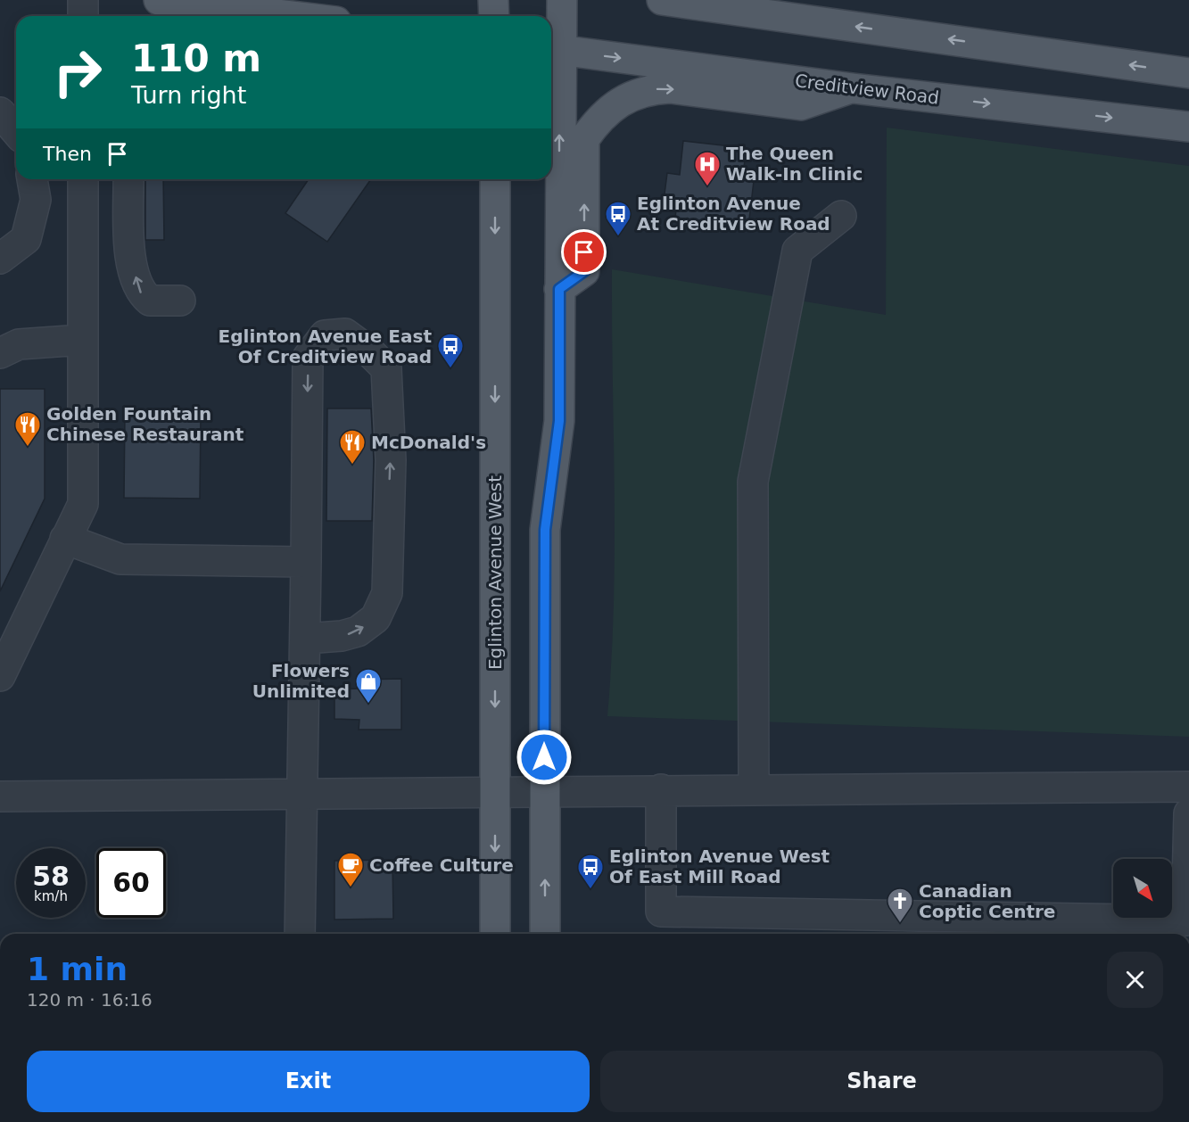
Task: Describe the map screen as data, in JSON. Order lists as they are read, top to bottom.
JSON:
{
  "streets": {
    "main road": ["Creditview Road", "Eglinton Avenue West"]
  },
  "places": {
    "hospital": ["The Queen Walk-In Clinic"],
    "bus stop": ["Eglinton Avenue At Creditview Road", "Eglinton Avenue East Of Creditview Road", "Eglinton Avenue West Of East Mill Road"],
    "restaurant": ["Golden Fountain Chinese Restaurant", "McDonald's"],
    "shop": ["Flowers Unlimited"],
    "cafe": ["Coffee Culture"],
    "church": ["Canadian Coptic Centre"]
  },
  "north": "bottom right",
  "page": {
    "turn": ["110 m", "Turn right"],
    "then": "Then",
    "speed": "58 km/h",
    "limit": "60",
    "heading": ["1 min", "120 m · 16:16"],
    "buttons": ["Exit", "Share"]
  }
}
